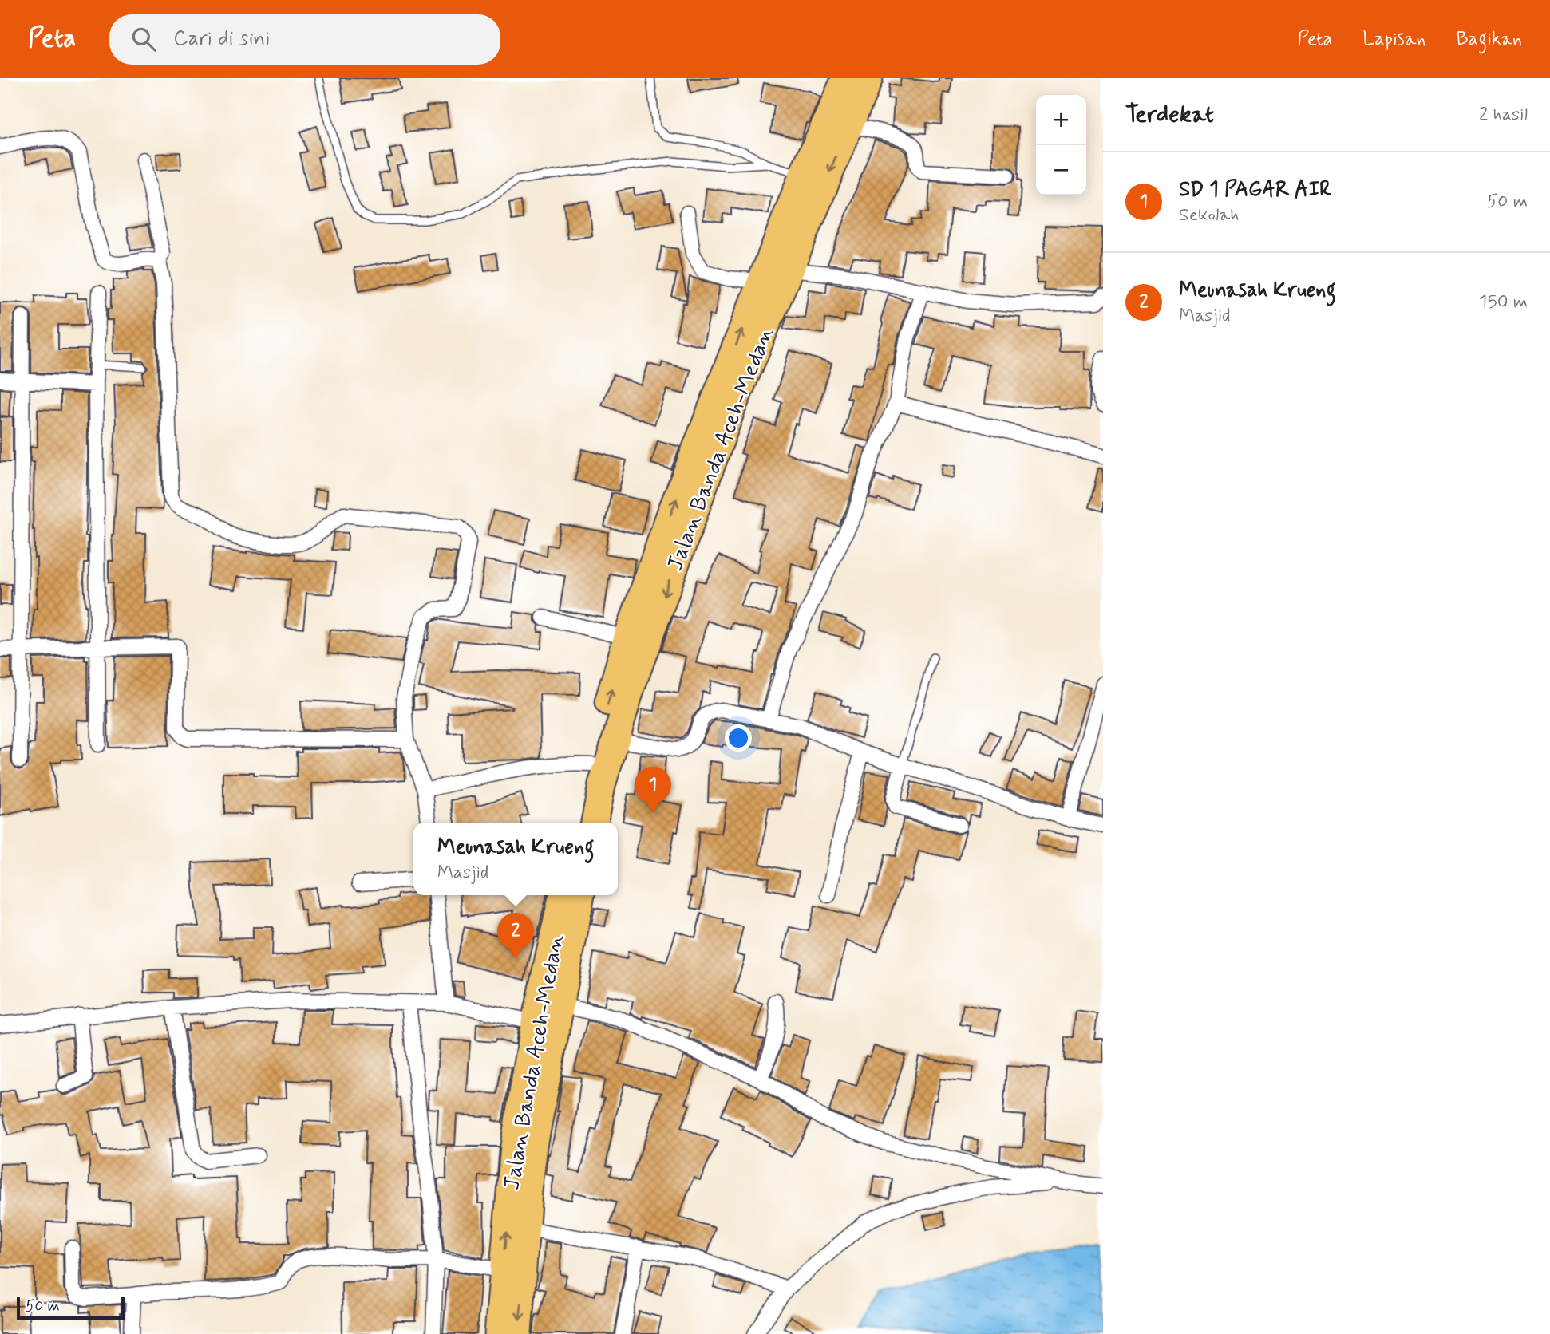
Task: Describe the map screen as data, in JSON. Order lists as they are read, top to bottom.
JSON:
{
  "streets": {
    "highway": ["Jalan Banda Aceh-Medan"]
  },
  "scale_bar": "50 m",
  "page": {
    "header": "Peta",
    "search": "Cari di sini",
    "nav": ["Peta", "Lapisan", "Bagikan"],
    "heading": ["Terdekat", "2 hasil"],
    "map_buttons": ["+", "−"],
    "list": [
      {
        "mark": "1",
        "name": "SD 1 PAGAR AIR",
        "note": "Sekolah",
        "value": "50 m"
      },
      {
        "mark": "2",
        "name": "Meunasah Krueng",
        "note": "Masjid",
        "value": "150 m"
      }
    ],
    "pins": ["1", "2"],
    "popup": ["Meunasah Krueng", "Masjid"],
    "scale": "50 m"
  }
}
